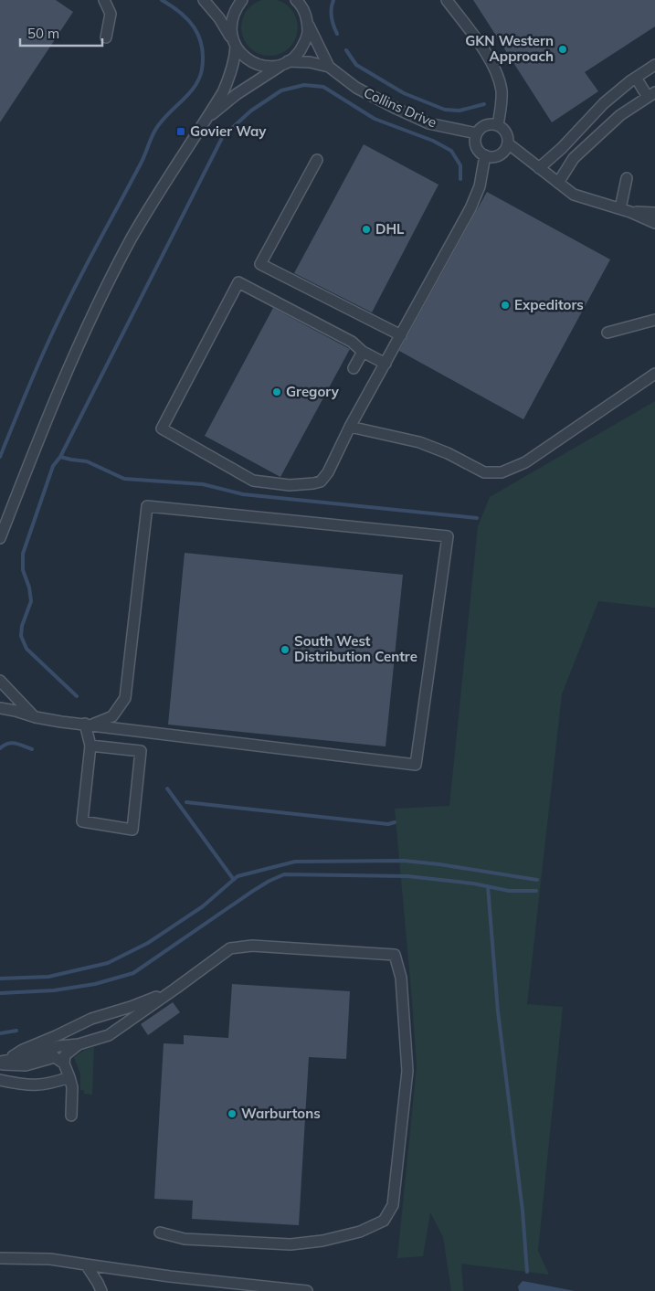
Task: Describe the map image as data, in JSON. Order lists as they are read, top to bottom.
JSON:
{
  "streets": {
    "street": ["Collins Drive"]
  },
  "places": {
    "other": [
      "GKN Western Approach",
      "DHL",
      "Expeditors",
      "Gregory",
      "South West Distribution Centre",
      "Warburtons"
    ],
    "transit": ["Govier Way"]
  },
  "scale_bar": "50 m"
}
